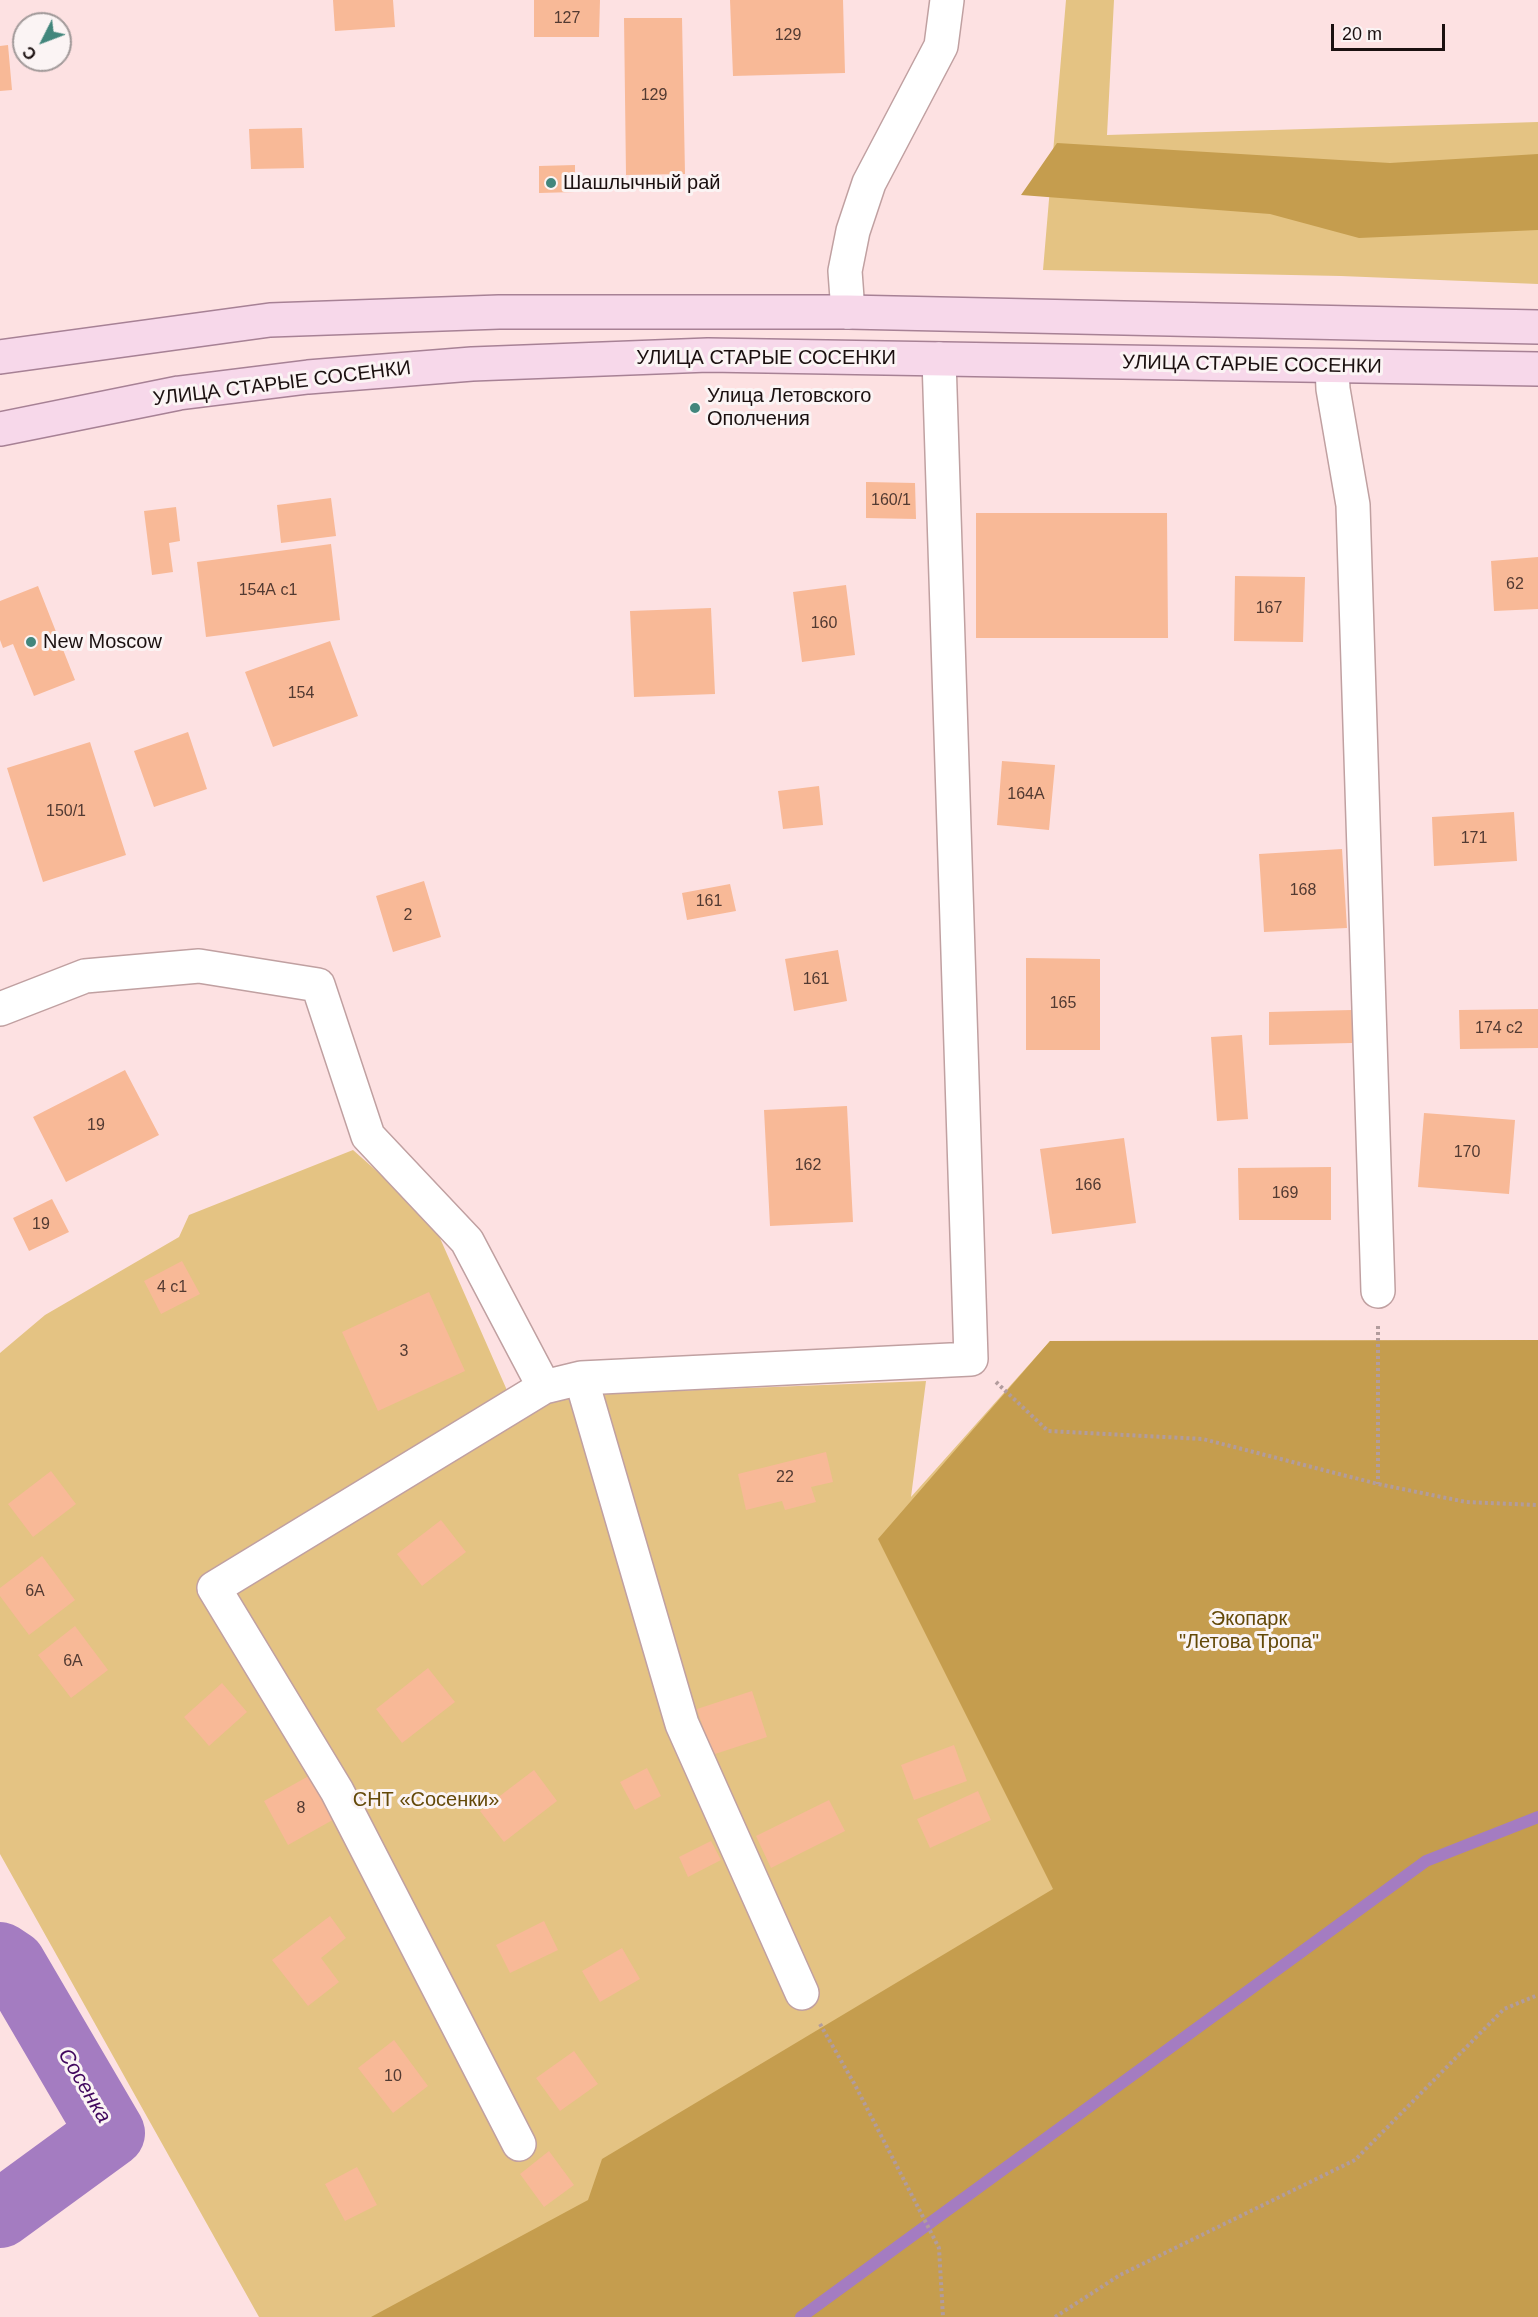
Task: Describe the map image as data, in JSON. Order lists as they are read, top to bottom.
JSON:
{
  "streets": {
    "main road": ["УЛИЦА СТАРЫЕ СОСЕНКИ"]
  },
  "water": ["Сосенка"],
  "parks": ["Экопарк \"Летова Тропа\"", "СНТ «Сосенки»"],
  "places": ["Шашлычный рай", "Улица Летовского Ополчения", "New Moscow"],
  "house_numbers": [
    "127",
    "129",
    "129",
    "160/1",
    "62",
    "154А с1",
    "167",
    "160",
    "154",
    "164А",
    "150/1",
    "171",
    "168",
    "161",
    "2",
    "161",
    "165",
    "174 с2",
    "19",
    "170",
    "162",
    "166",
    "169",
    "19",
    "4 с1",
    "3",
    "22",
    "6А",
    "6А",
    "8",
    "10"
  ],
  "scale_bar": "20 m",
  "north": "bottom left"
}
